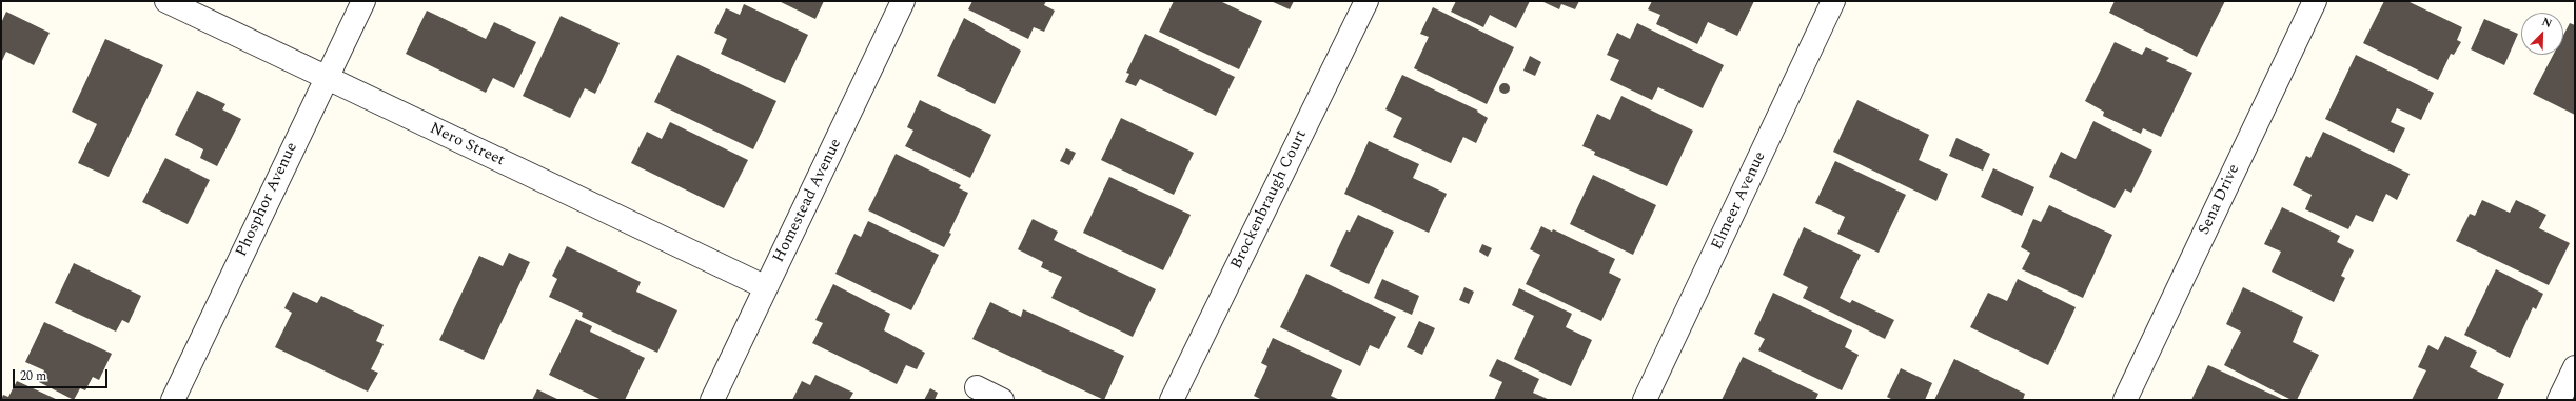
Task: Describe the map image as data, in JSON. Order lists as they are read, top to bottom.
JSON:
{
  "streets": {
    "street": [
      "Nero Street",
      "Phosphor Avenue",
      "Brockenbraugh Court",
      "Sena Drive",
      "Homestead Avenue",
      "Elmeer Avenue"
    ]
  },
  "crossings": [
    ["Nero Street", "Phosphor Avenue"],
    ["Nero Street", "Homestead Avenue"]
  ],
  "scale_bar": "20 m",
  "north": "top right"
}
